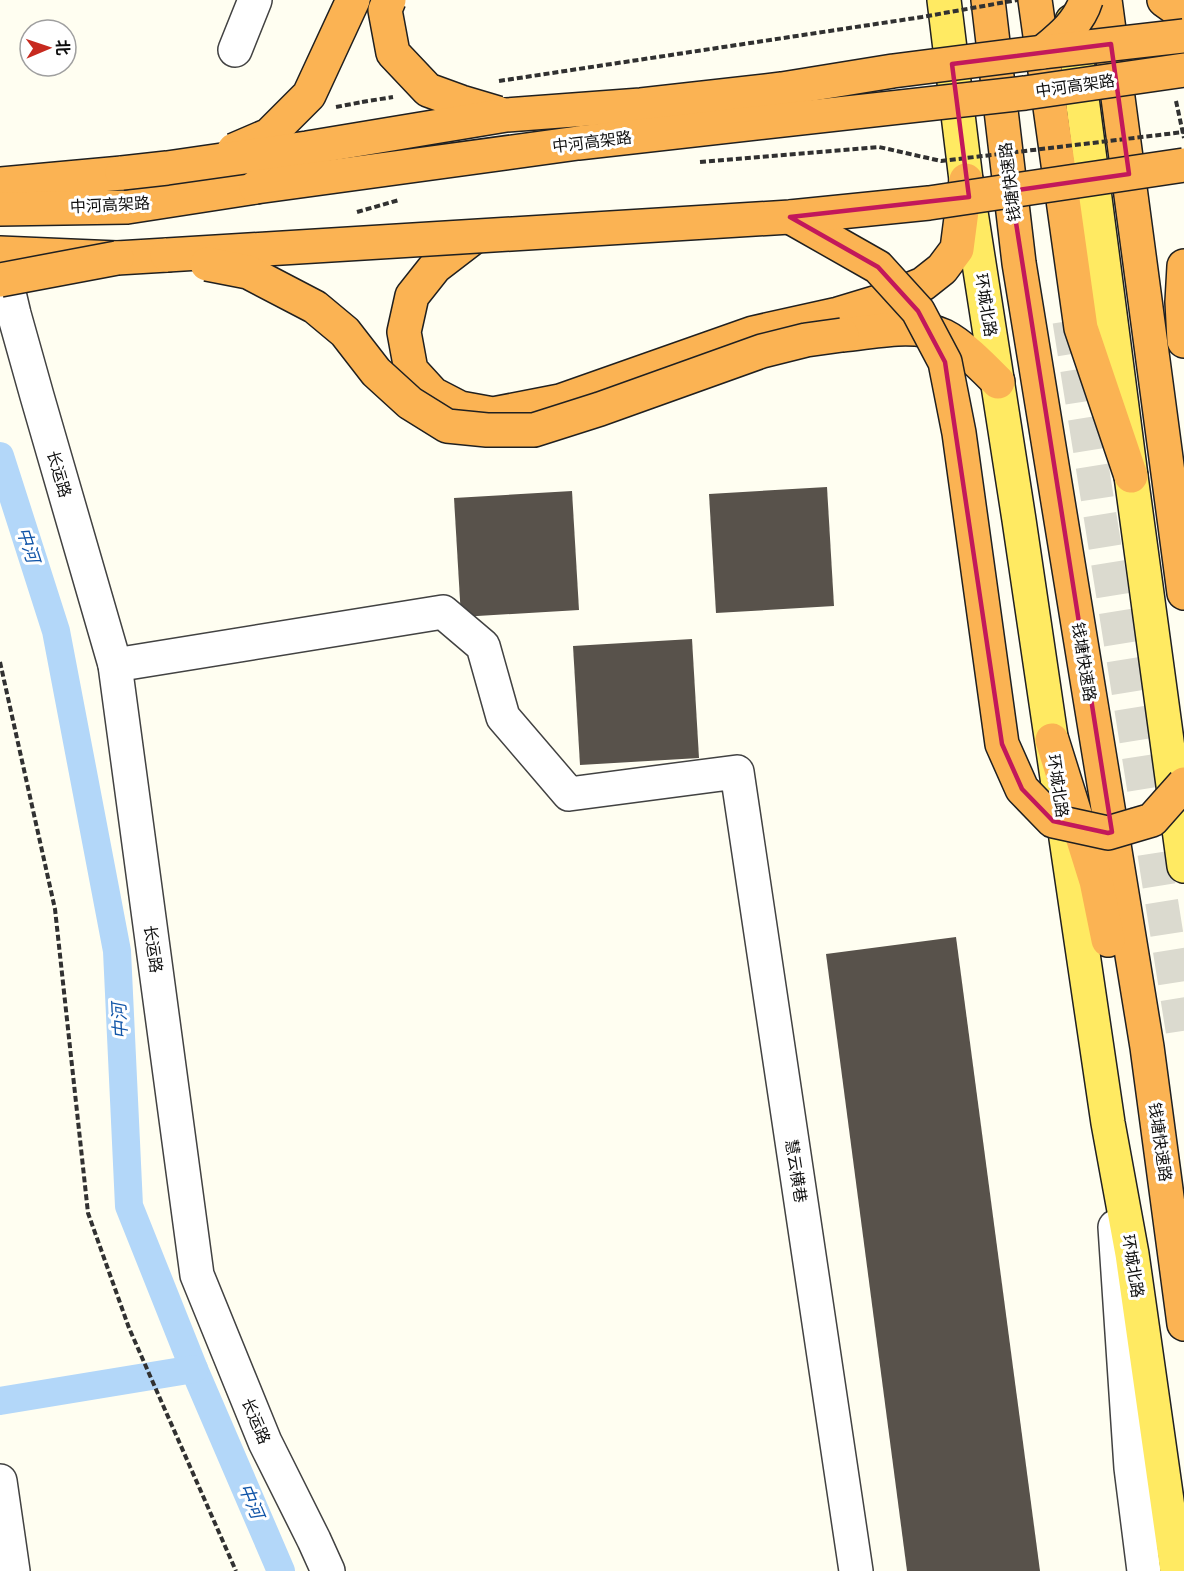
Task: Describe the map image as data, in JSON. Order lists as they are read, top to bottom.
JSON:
{
  "streets": {
    "highway": ["中河高架路", "钱塘快速路"],
    "main road": ["环城北路"],
    "street": ["长运路", "慧云横巷"]
  },
  "crossings": [
    ["长运路", "慧云横巷"]
  ],
  "water": ["中河"],
  "north": "right"
}
